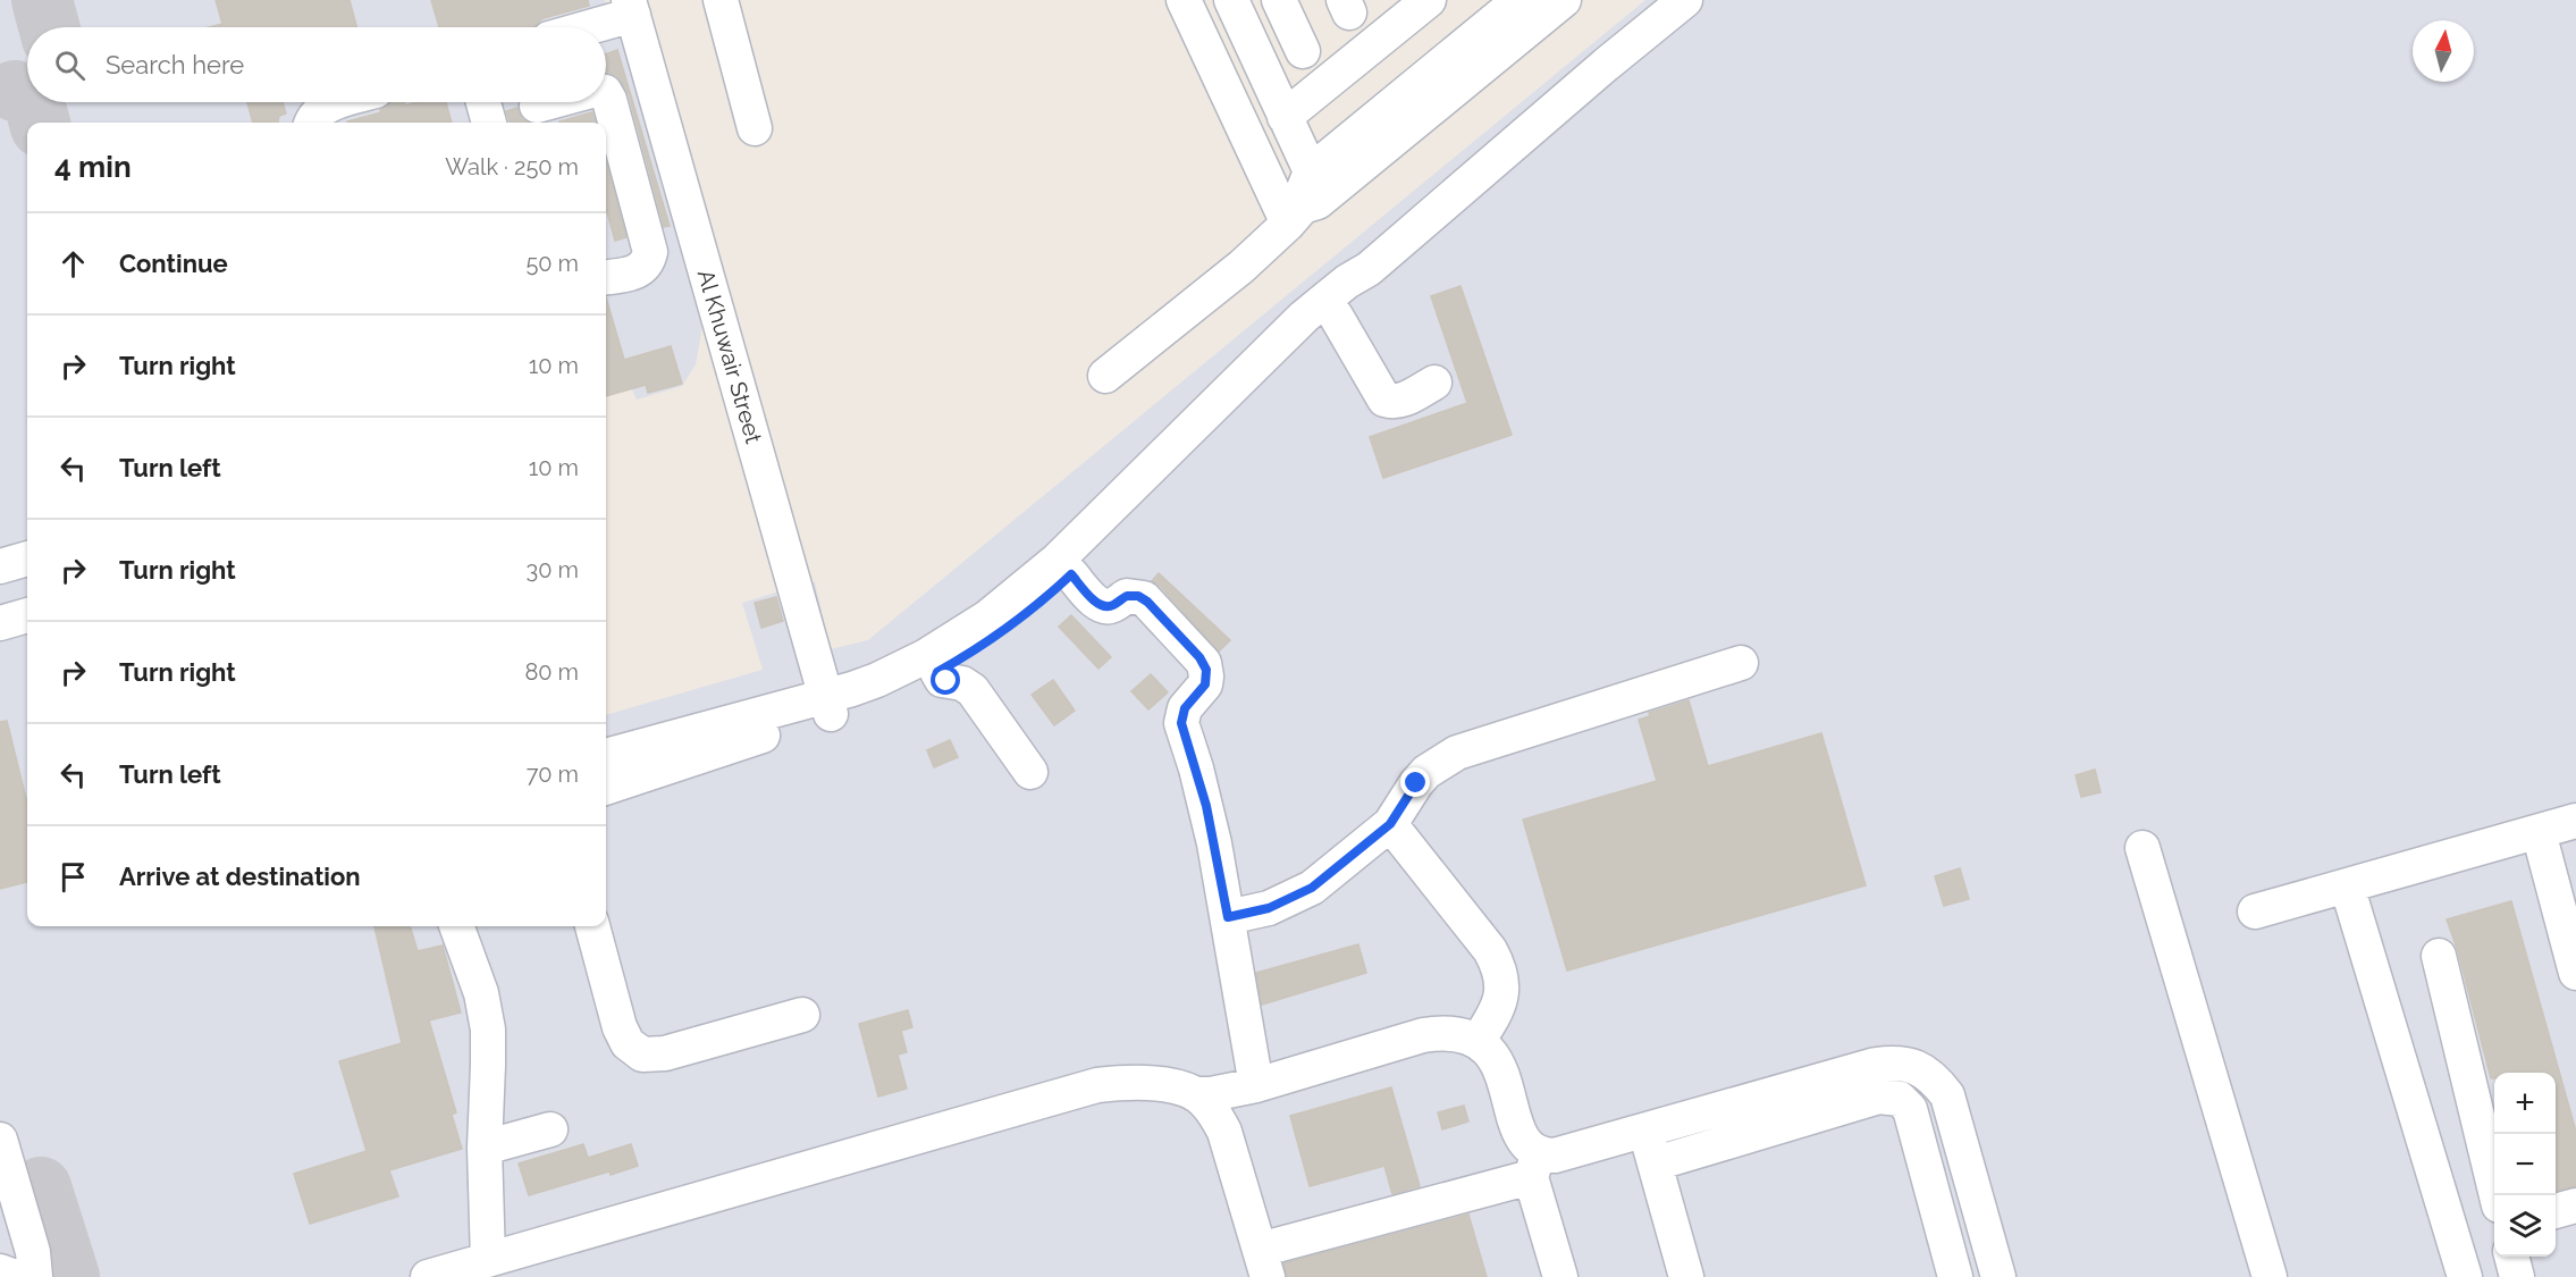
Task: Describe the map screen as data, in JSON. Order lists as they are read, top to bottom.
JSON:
{
  "streets": {
    "street": ["Al Khuwair Street"]
  },
  "north": "top",
  "page": {
    "search": "Search here",
    "heading": ["4 min", "Walk · 250 m"],
    "list": [
      ["Continue", "50 m"],
      ["Turn right", "10 m"],
      ["Turn left", "10 m"],
      ["Turn right", "30 m"],
      ["Turn right", "80 m"],
      ["Turn left", "70 m"],
      "Arrive at destination"
    ],
    "map_buttons": ["+", "−"]
  }
}
